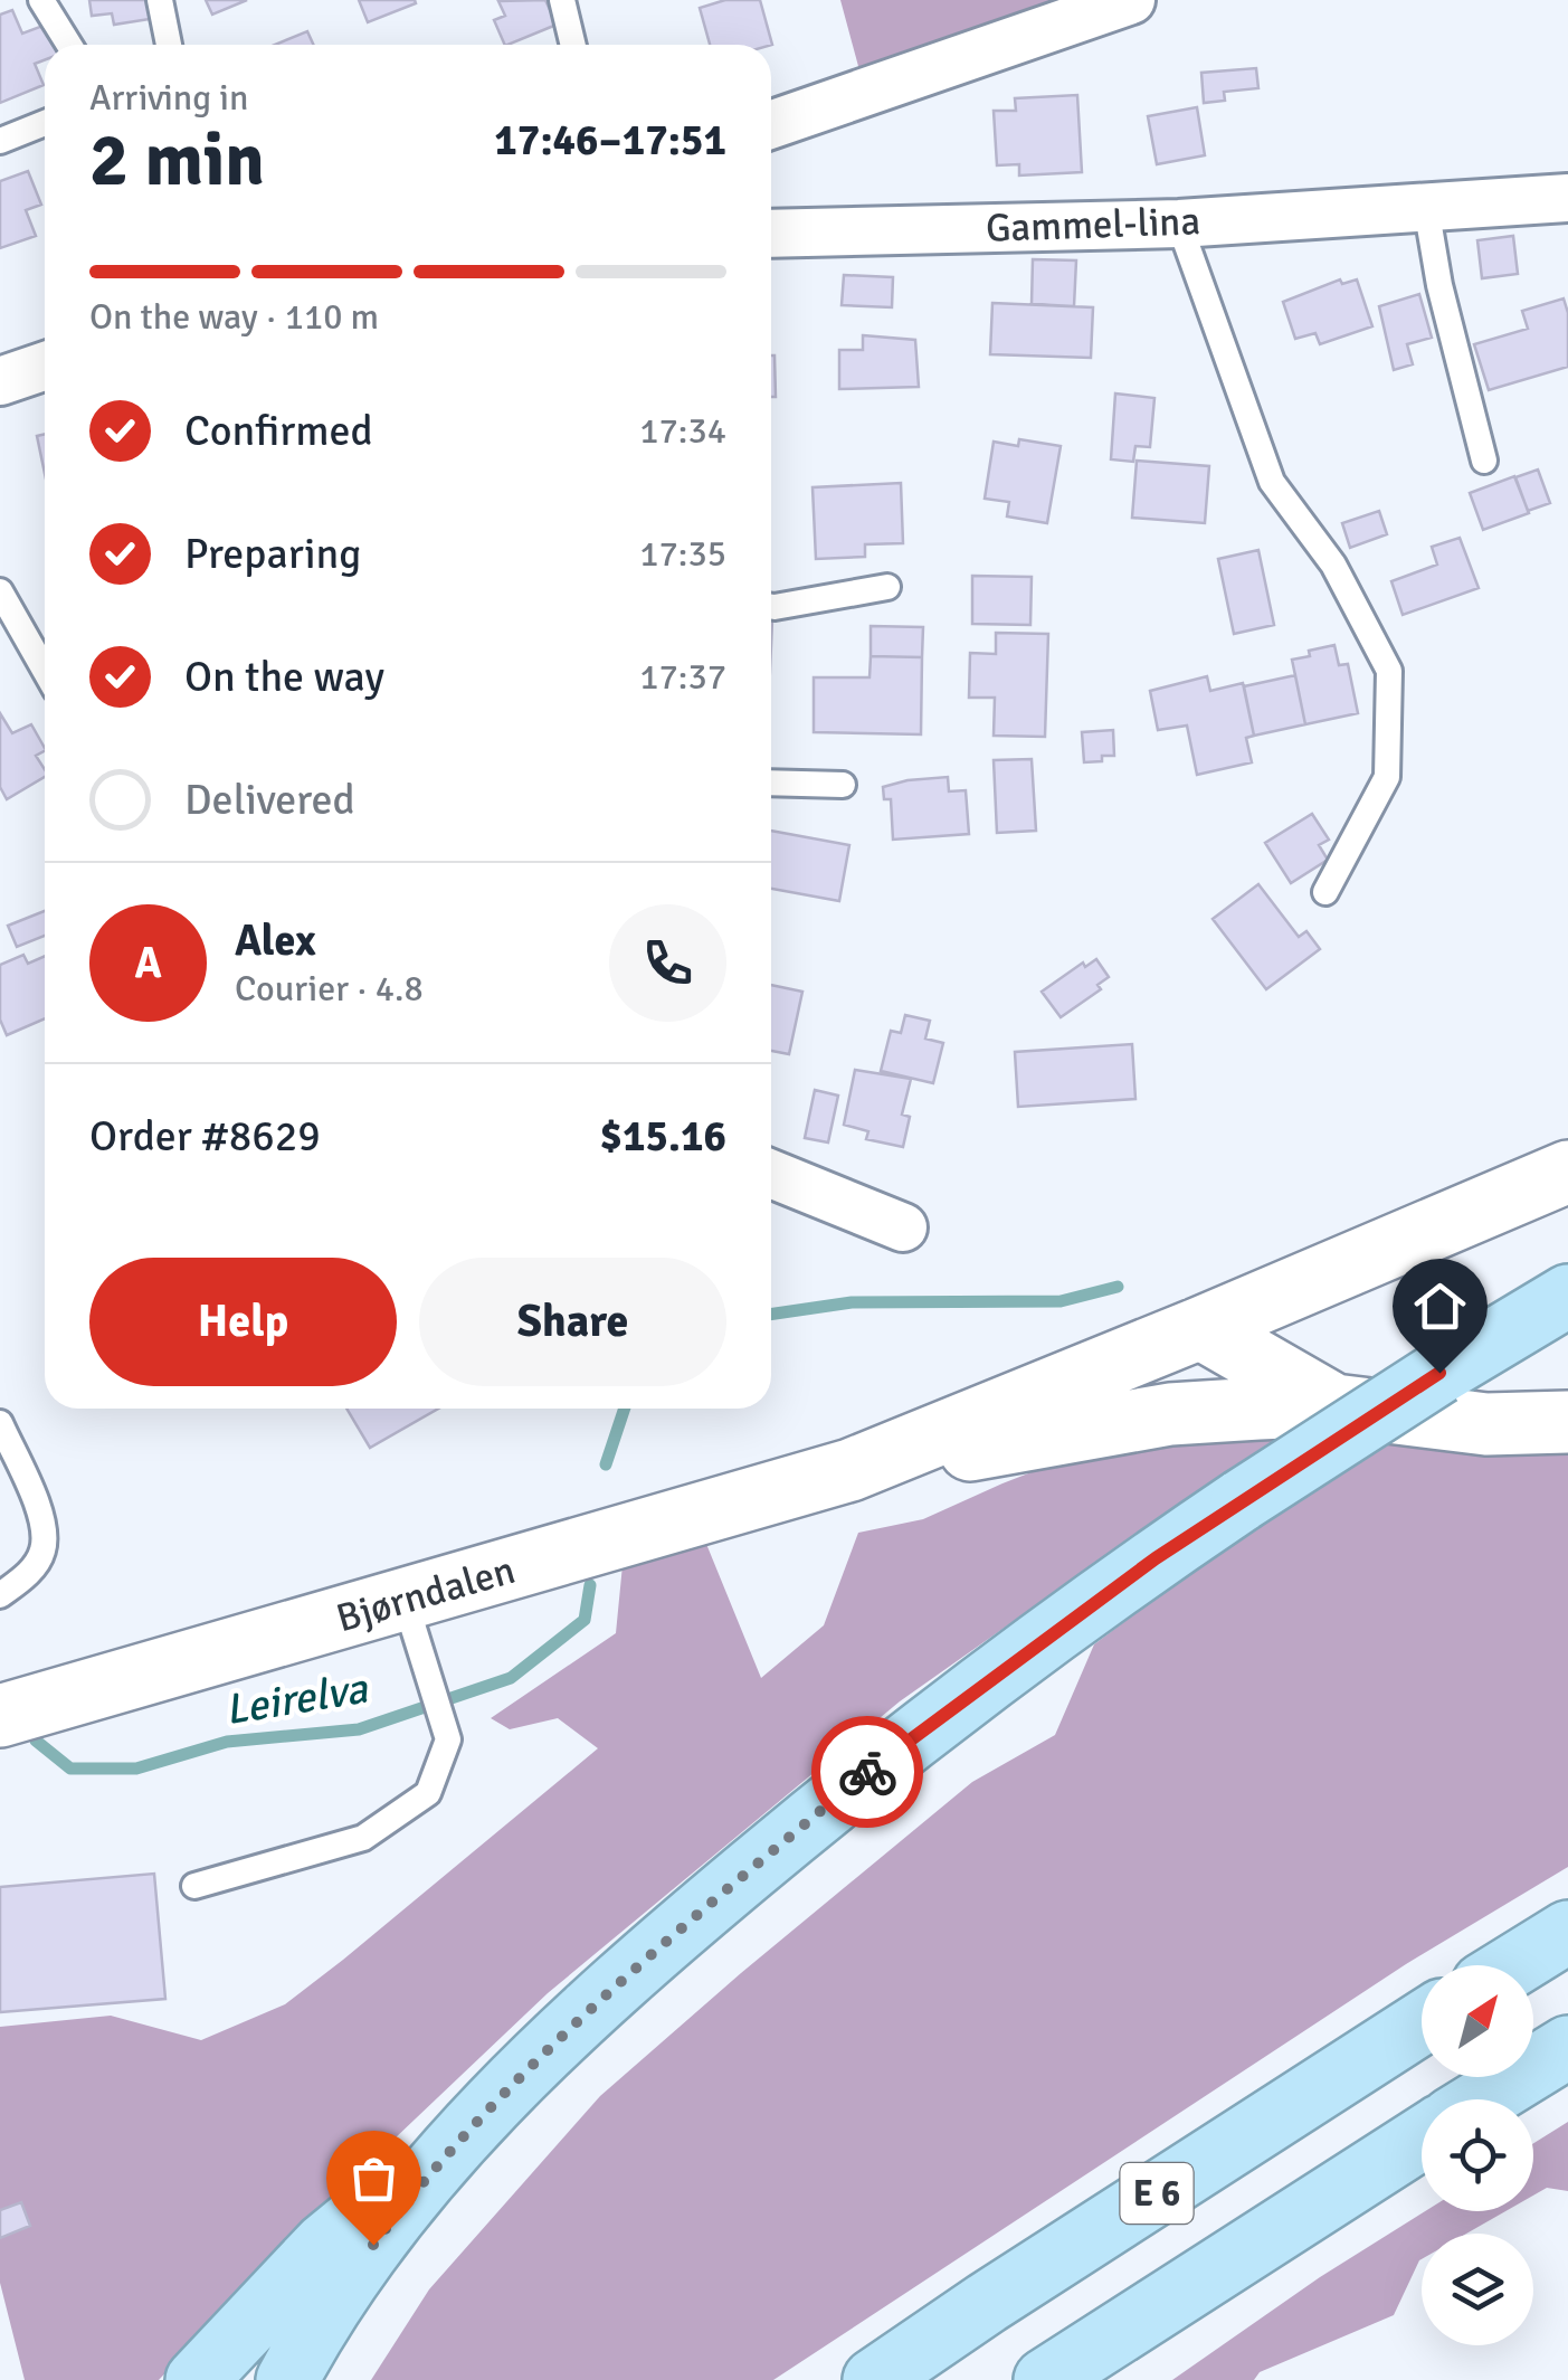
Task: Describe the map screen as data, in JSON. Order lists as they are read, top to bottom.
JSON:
{
  "streets": {
    "highway": ["E 6"],
    "main road": ["Bjørndalen"],
    "street": ["Gammel-lina"]
  },
  "water": ["Leirelva"],
  "north": "top right",
  "page": {
    "heading": ["2 min", "Arriving in", "17:46–17:51"],
    "panel": [
      "Alex",
      "Courier · 4.8",
      "Order #8629",
      "$15.16"
    ],
    "bar": "On the way · 110 m",
    "list": [
      ["Confirmed", "17:34"],
      ["Preparing", "17:35"],
      ["On the way", "17:37"],
      "Delivered"
    ],
    "round": "A",
    "buttons": ["Help", "Share"]
  }
}
